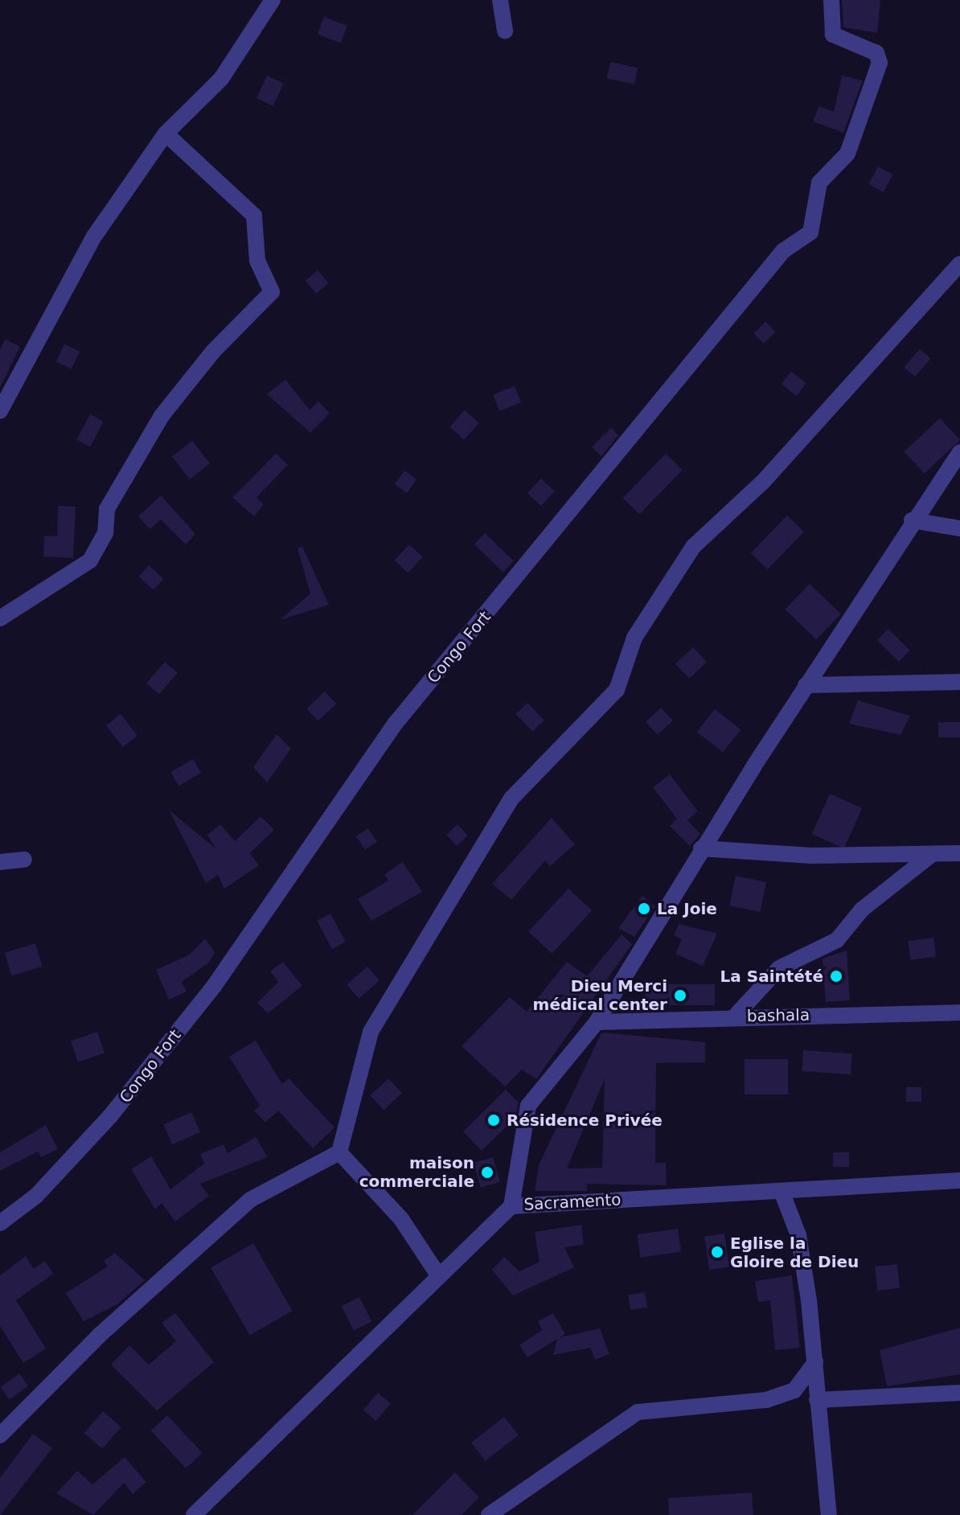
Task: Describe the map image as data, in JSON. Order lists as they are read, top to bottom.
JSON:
{
  "streets": {
    "street": ["Congo Fort", "bashala", "Sacramento"]
  },
  "places": [
    "La Joie",
    "La Saintété",
    "Dieu Merci médical center",
    "Résidence Privée",
    "maison commerciale",
    "Eglise la Gloire de Dieu"
  ]
}
